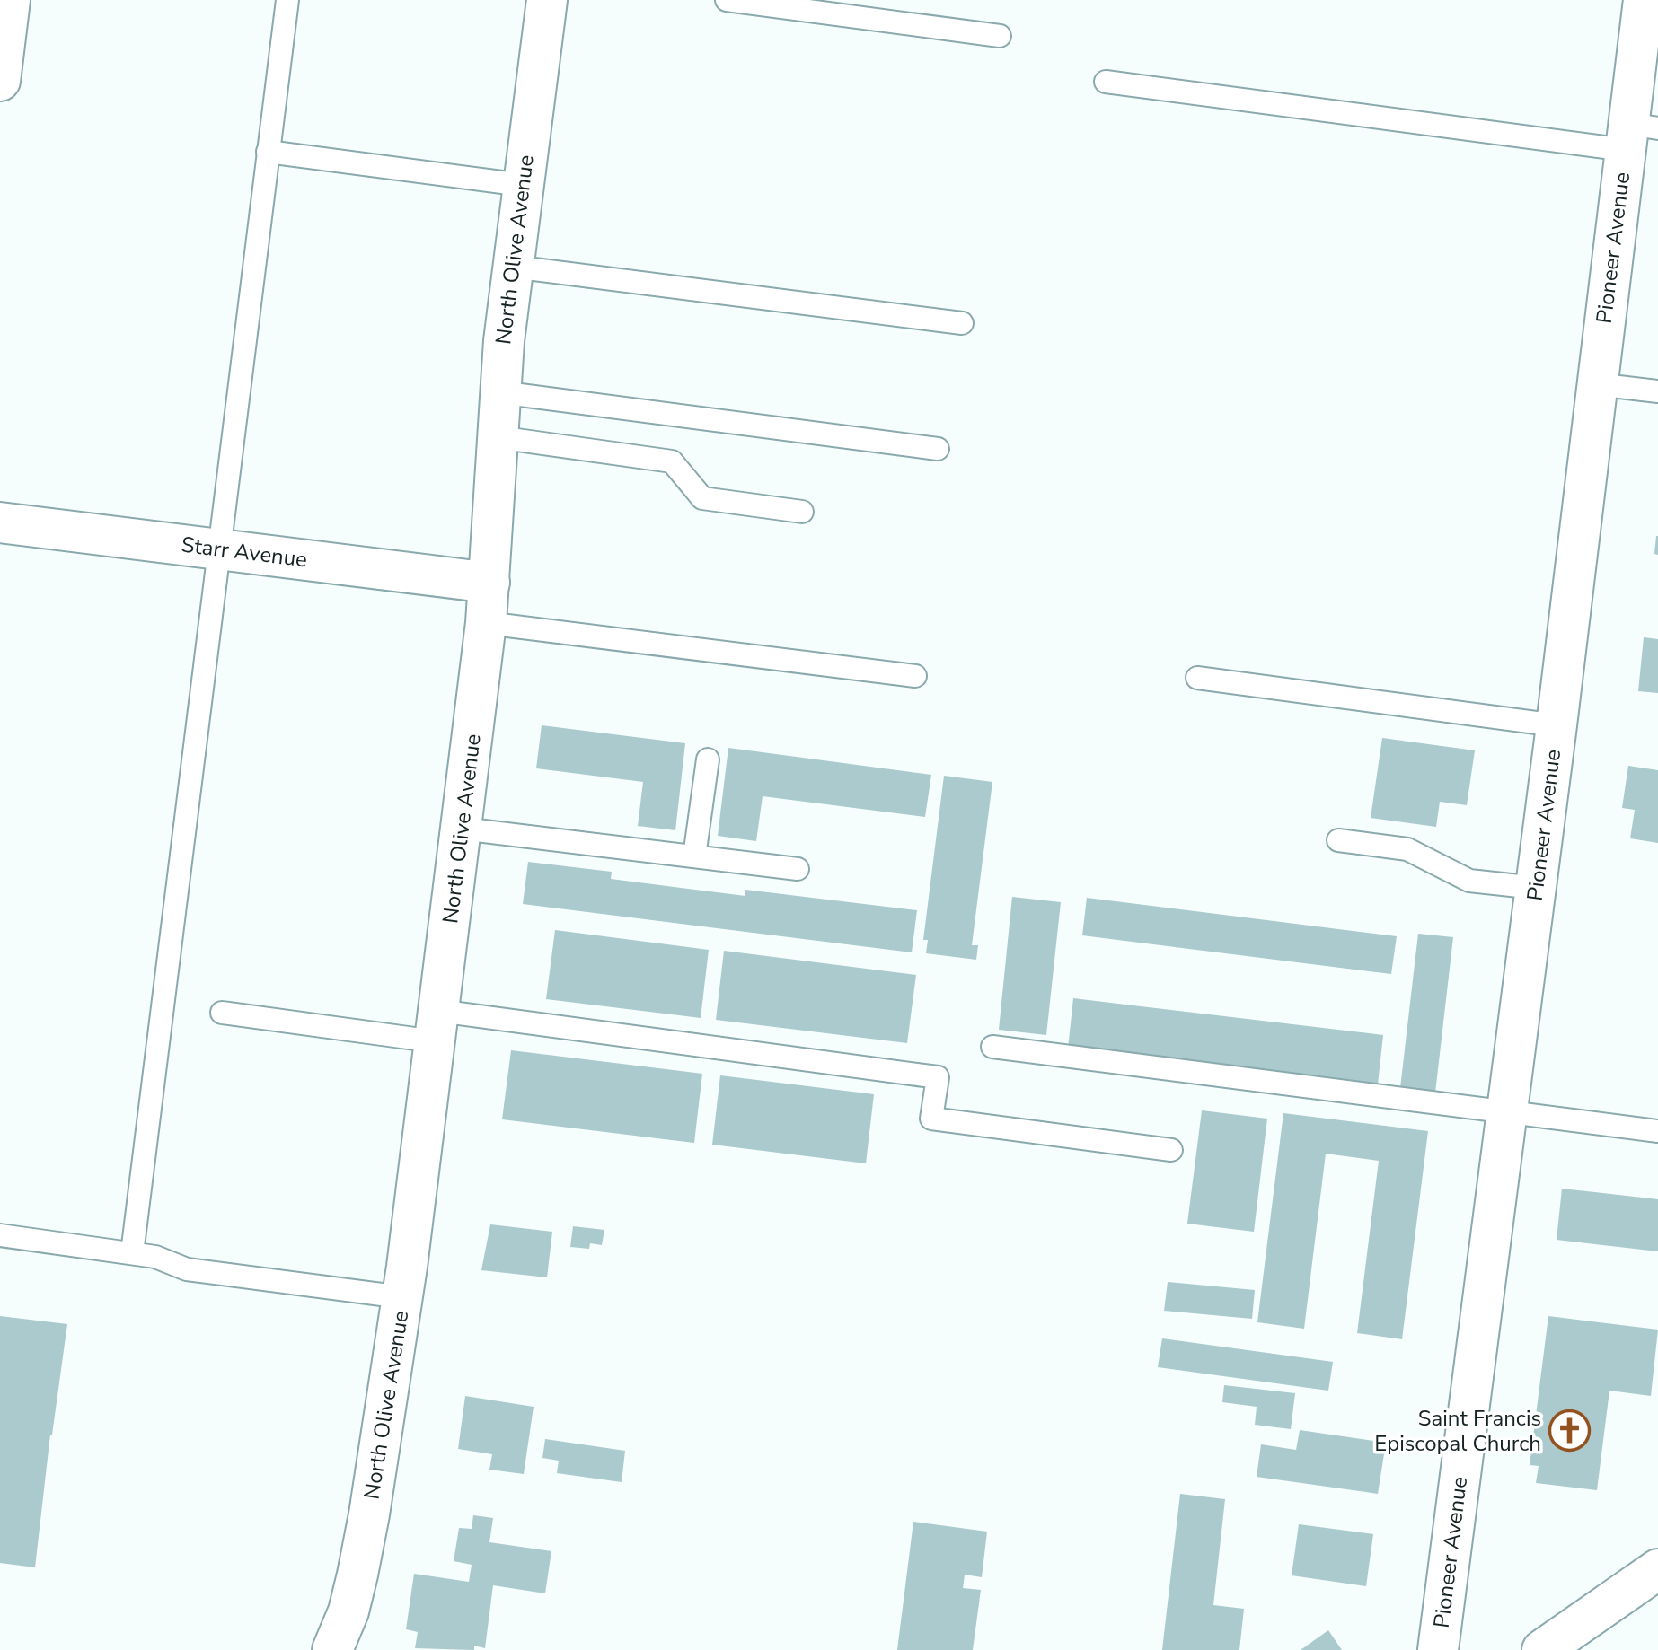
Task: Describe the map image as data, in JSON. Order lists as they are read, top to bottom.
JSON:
{
  "streets": {
    "street": ["Pioneer Avenue", "North Olive Avenue", "Starr Avenue"]
  },
  "crossings": [
    ["North Olive Avenue", "Starr Avenue"]
  ],
  "places": {
    "church": ["Saint Francis Episcopal Church"]
  }
}
